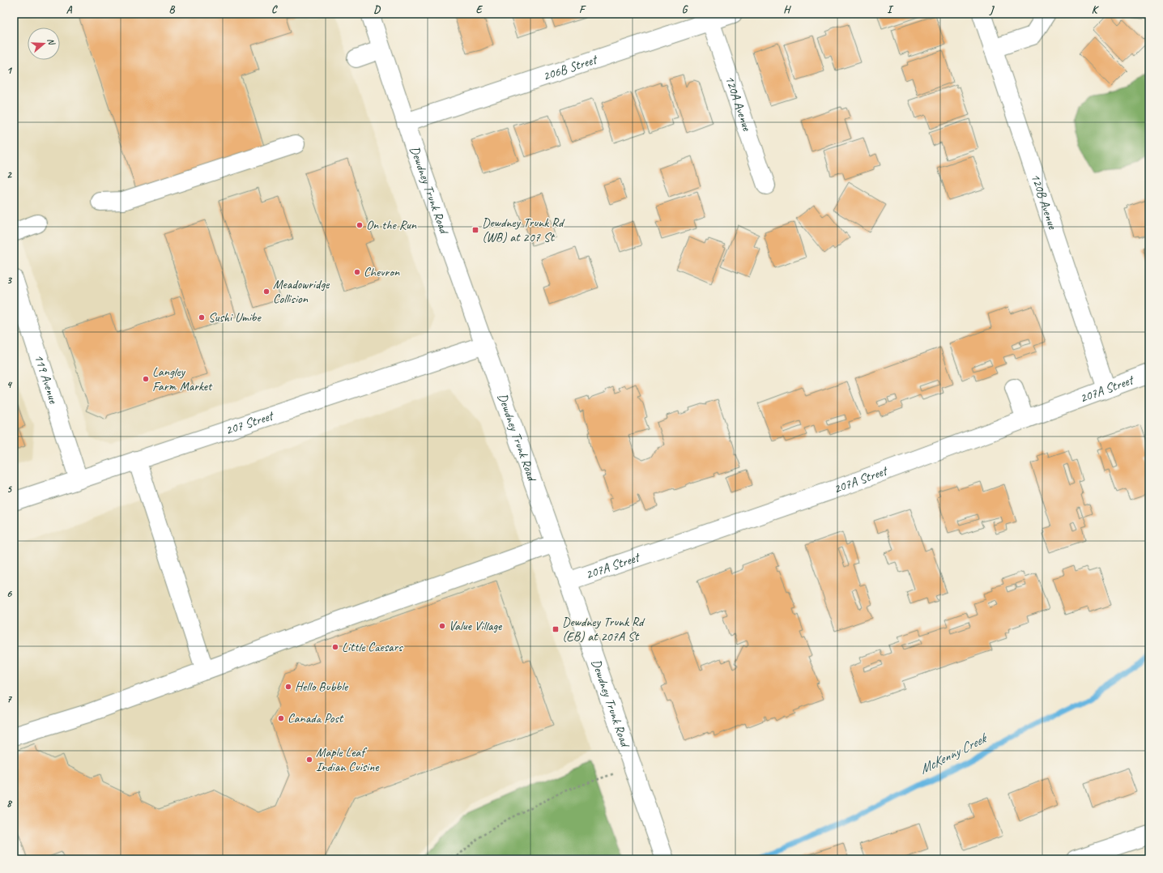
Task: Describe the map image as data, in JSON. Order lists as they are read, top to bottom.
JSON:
{
  "streets": {
    "street": [
      "206B Street",
      "120A Avenue",
      "Dewdney Trunk Road",
      "120B Avenue",
      "119 Avenue",
      "207A Street",
      "207 Street"
    ]
  },
  "crossings": [
    ["206B Street", "120A Avenue"],
    ["206B Street", "Dewdney Trunk Road"],
    ["Dewdney Trunk Road", "207A Street"],
    ["Dewdney Trunk Road", "207 Street"],
    ["120B Avenue", "207A Street"],
    ["119 Avenue", "207 Street"]
  ],
  "water": ["McKenny Creek"],
  "places": {
    "other": [
      "On the Run",
      "Chevron",
      "Meadowridge Collision",
      "Sushi Umibe",
      "Langley Farm Market",
      "Value Village",
      "Little Caesars",
      "Hello Bubble",
      "Canada Post",
      "Maple Leaf Indian Cuisine"
    ],
    "transit": ["Dewdney Trunk Rd (WB) at 207 St", "Dewdney Trunk Rd (EB) at 207A St"]
  },
  "north": "right",
  "grid": {
    "columns": [
      "A",
      "B",
      "C",
      "D",
      "E",
      "F",
      "G",
      "H",
      "I",
      "J",
      "K"
    ],
    "rows": [
      "1",
      "2",
      "3",
      "4",
      "5",
      "6",
      "7",
      "8"
    ]
  }
}
